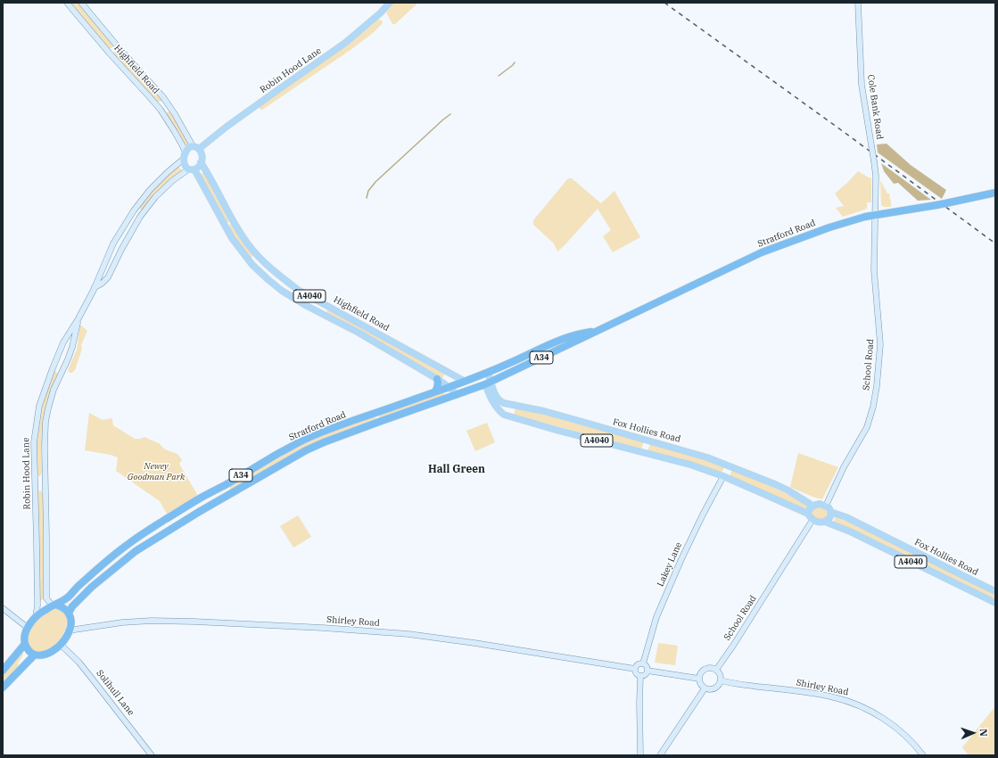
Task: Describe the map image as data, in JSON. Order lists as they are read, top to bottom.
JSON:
{
  "streets": {
    "highway": ["Stratford Road", "A34"],
    "main road": [
      "Highfield Road",
      "Robin Hood Lane",
      "A4040",
      "Fox Hollies Road"
    ],
    "street": [
      "Cole Bank Road",
      "School Road",
      "Lakey Lane",
      "Shirley Road",
      "Solihull Lane"
    ]
  },
  "crossings": [
    ["Highfield Road", "Robin Hood Lane"],
    ["Highfield Road", "Stratford Road"],
    ["Highfield Road", "A4040"],
    ["Robin Hood Lane", "Stratford Road"],
    ["Robin Hood Lane", "Shirley Road"],
    ["Robin Hood Lane", "Solihull Lane"],
    ["Cole Bank Road", "Stratford Road"],
    ["Cole Bank Road", "School Road"],
    ["Stratford Road", "A4040"],
    ["Stratford Road", "School Road"],
    ["Stratford Road", "Fox Hollies Road"],
    ["Stratford Road", "Shirley Road"],
    ["Stratford Road", "Solihull Lane"],
    ["A4040", "School Road"],
    ["A4040", "Fox Hollies Road"],
    ["School Road", "Fox Hollies Road"],
    ["School Road", "Shirley Road"],
    ["Fox Hollies Road", "Lakey Lane"],
    ["Lakey Lane", "Shirley Road"],
    ["Shirley Road", "Solihull Lane"]
  ],
  "districts": ["Hall Green"],
  "parks": ["Newey Goodman Park"],
  "north": "right"
}
